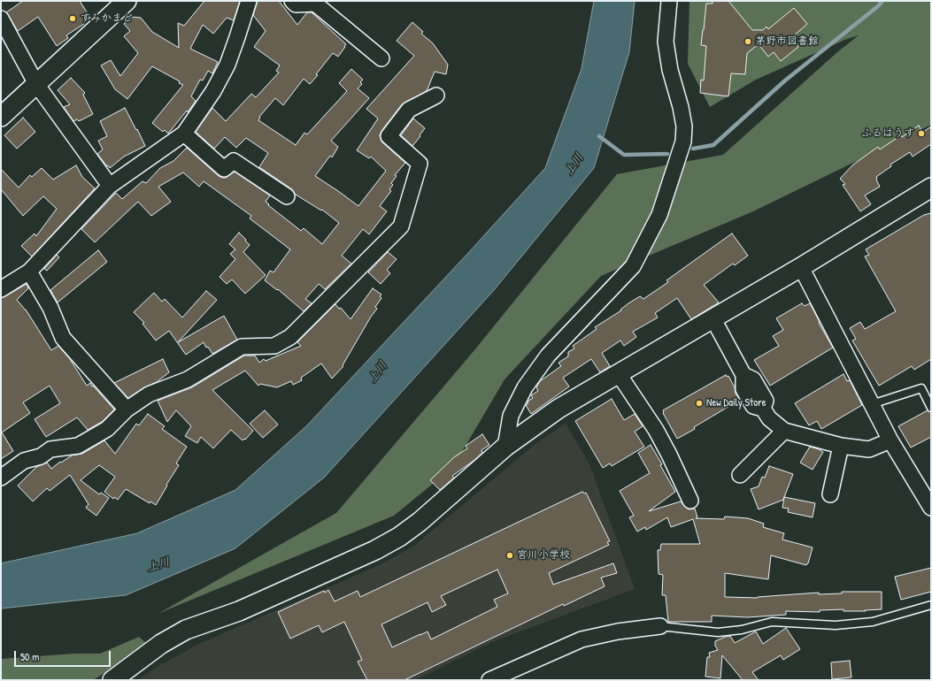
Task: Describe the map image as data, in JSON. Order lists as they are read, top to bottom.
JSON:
{
  "water": ["上川"],
  "places": [
    "すみかまど",
    "茅野市図書館",
    "ふるはうす",
    "New Daily Store",
    "宮川小学校"
  ],
  "scale_bar": "50 m"
}
